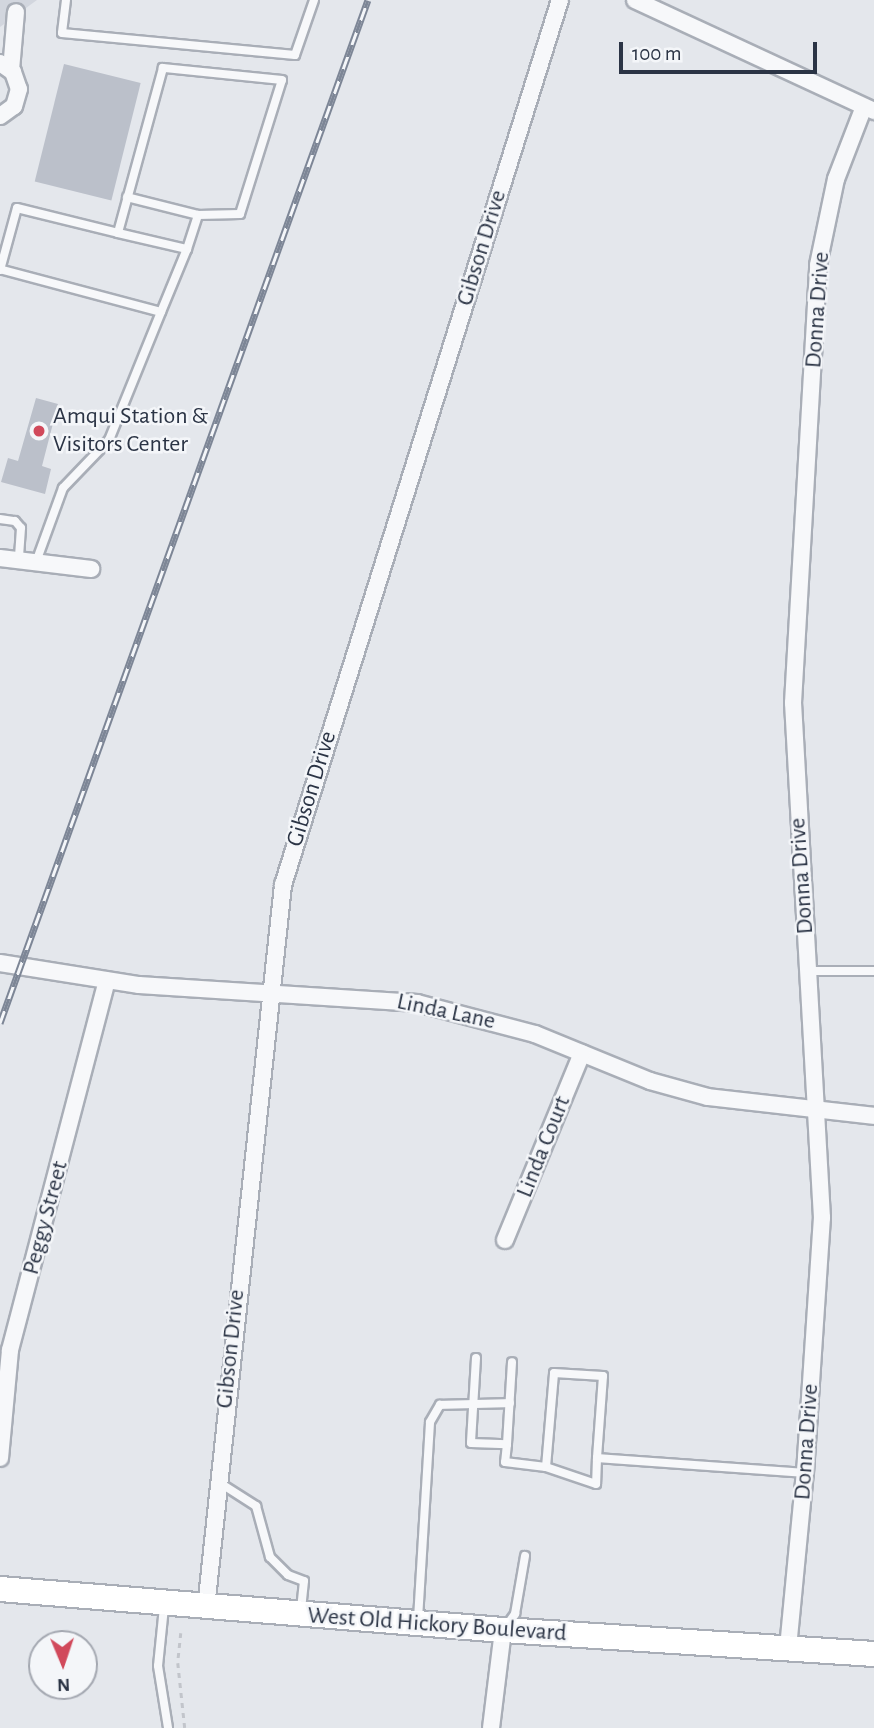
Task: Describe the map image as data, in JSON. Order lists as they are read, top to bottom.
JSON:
{
  "streets": {
    "main road": ["West Old Hickory Boulevard"],
    "street": [
      "Gibson Drive",
      "Donna Drive",
      "Linda Lane",
      "Linda Court",
      "Peggy Street"
    ]
  },
  "crossings": [
    ["Gibson Drive", "Linda Lane"],
    ["Gibson Drive", "West Old Hickory Boulevard"],
    ["Donna Drive", "Linda Lane"],
    ["Donna Drive", "West Old Hickory Boulevard"],
    ["Linda Lane", "Linda Court"],
    ["Linda Lane", "Peggy Street"]
  ],
  "places": ["Amqui Station & Visitors Center"],
  "scale_bar": "100 m",
  "north": "bottom"
}
